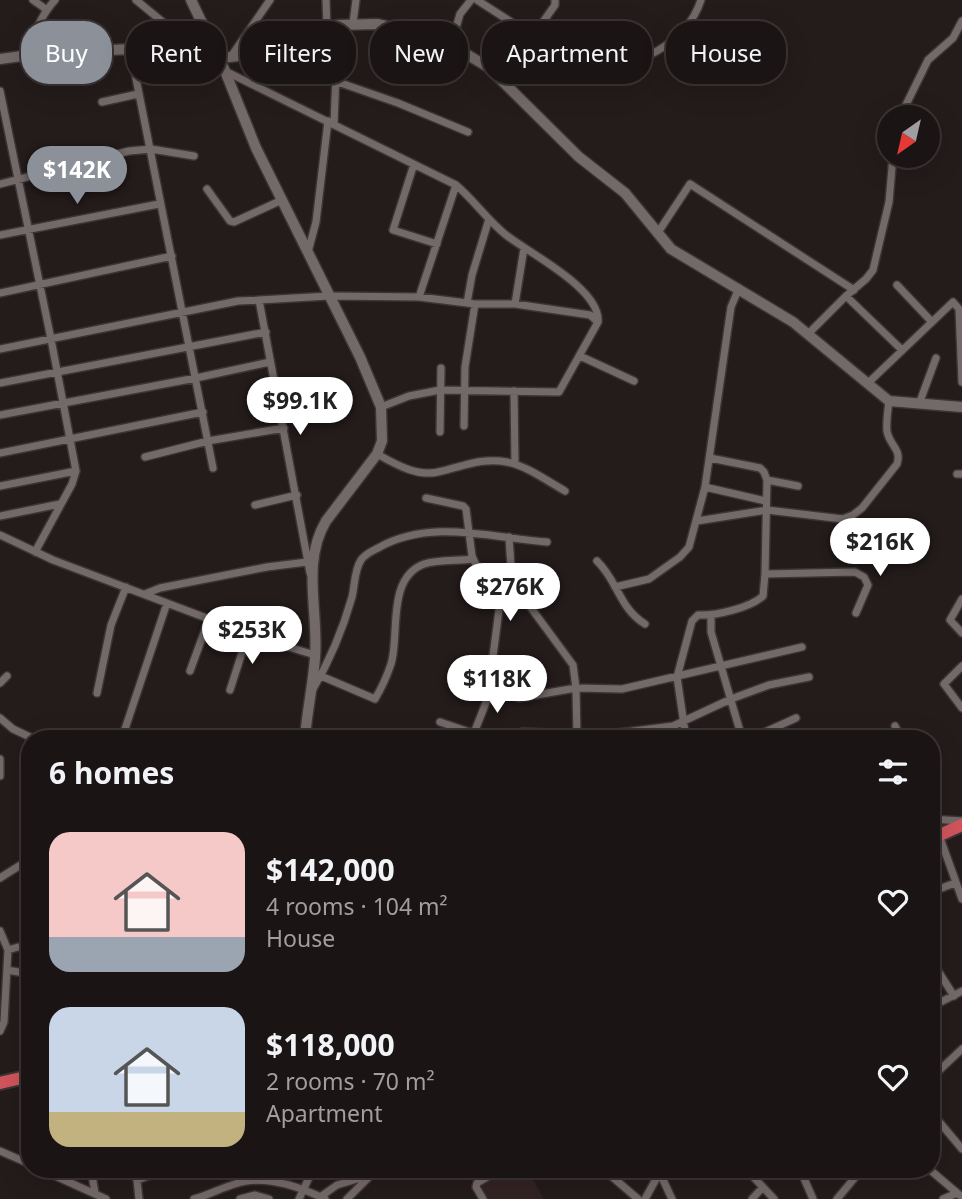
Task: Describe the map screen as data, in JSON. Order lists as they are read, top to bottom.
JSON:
{
  "north": "bottom left",
  "page": {
    "chip": [
      "Buy",
      "Rent",
      "Filters",
      "New",
      "Apartment",
      "House"
    ],
    "price": [
      "$142K",
      "$99.1K",
      "$216K",
      "$276K",
      "$253K",
      "$118K"
    ],
    "heading": "6 homes",
    "list": [
      {
        "name": "$142,000",
        "note": "4 rooms · 104 m² · House"
      },
      {
        "name": "$118,000",
        "note": "2 rooms · 70 m² · Apartment"
      }
    ]
  }
}
